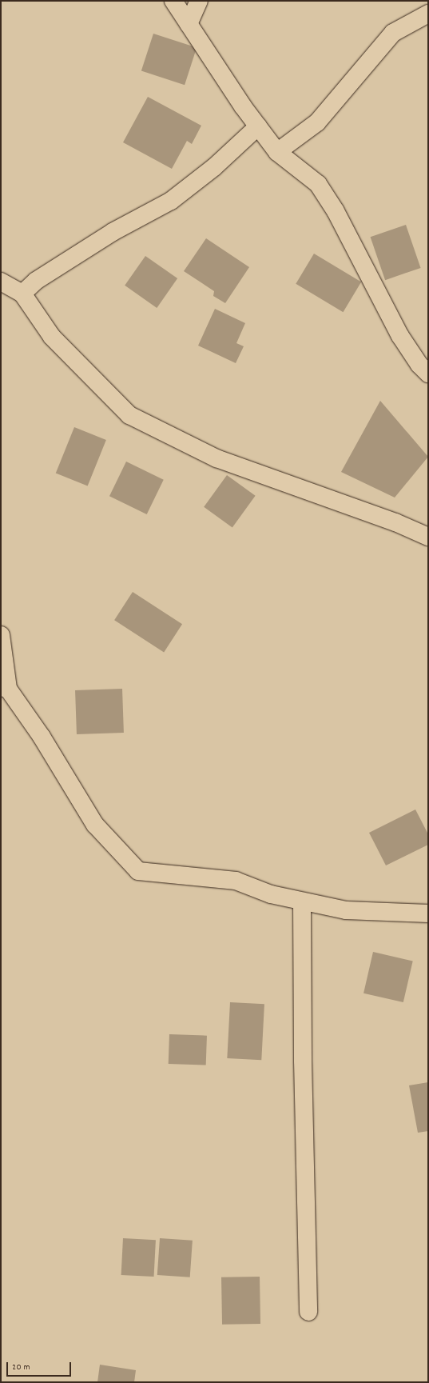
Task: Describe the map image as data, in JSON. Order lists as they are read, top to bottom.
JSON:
{
  "scale_bar": "20 m"
}
